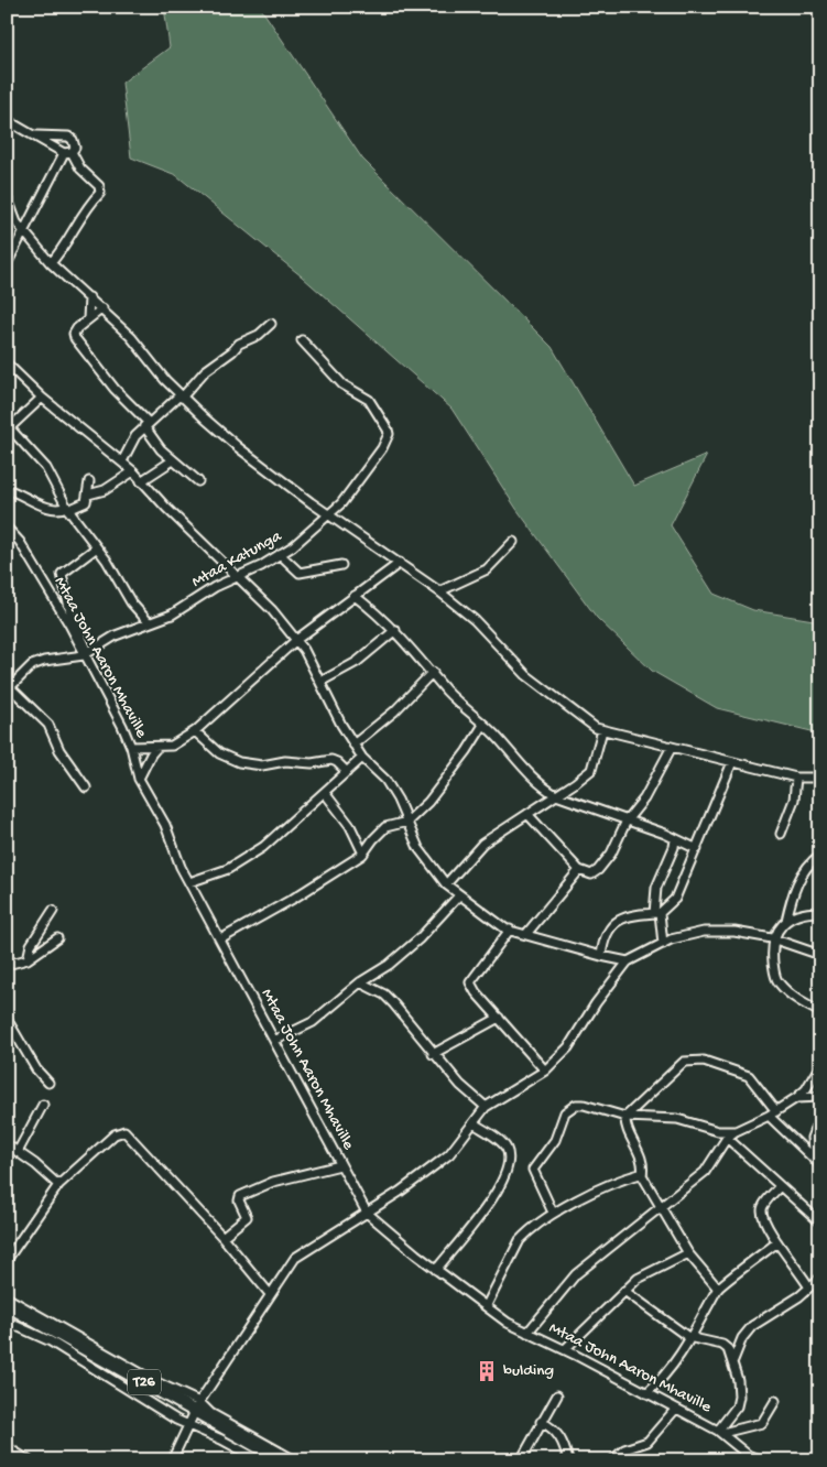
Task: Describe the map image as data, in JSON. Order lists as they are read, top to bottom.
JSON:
{
  "streets": {
    "highway": ["T26"],
    "street": ["Mtaa Katunga", "Mtaa John Aaron Mhaville"]
  },
  "crossings": [
    ["Mtaa Katunga", "Mtaa John Aaron Mhaville"]
  ],
  "places": {
    "building": ["bulding"]
  }
}
